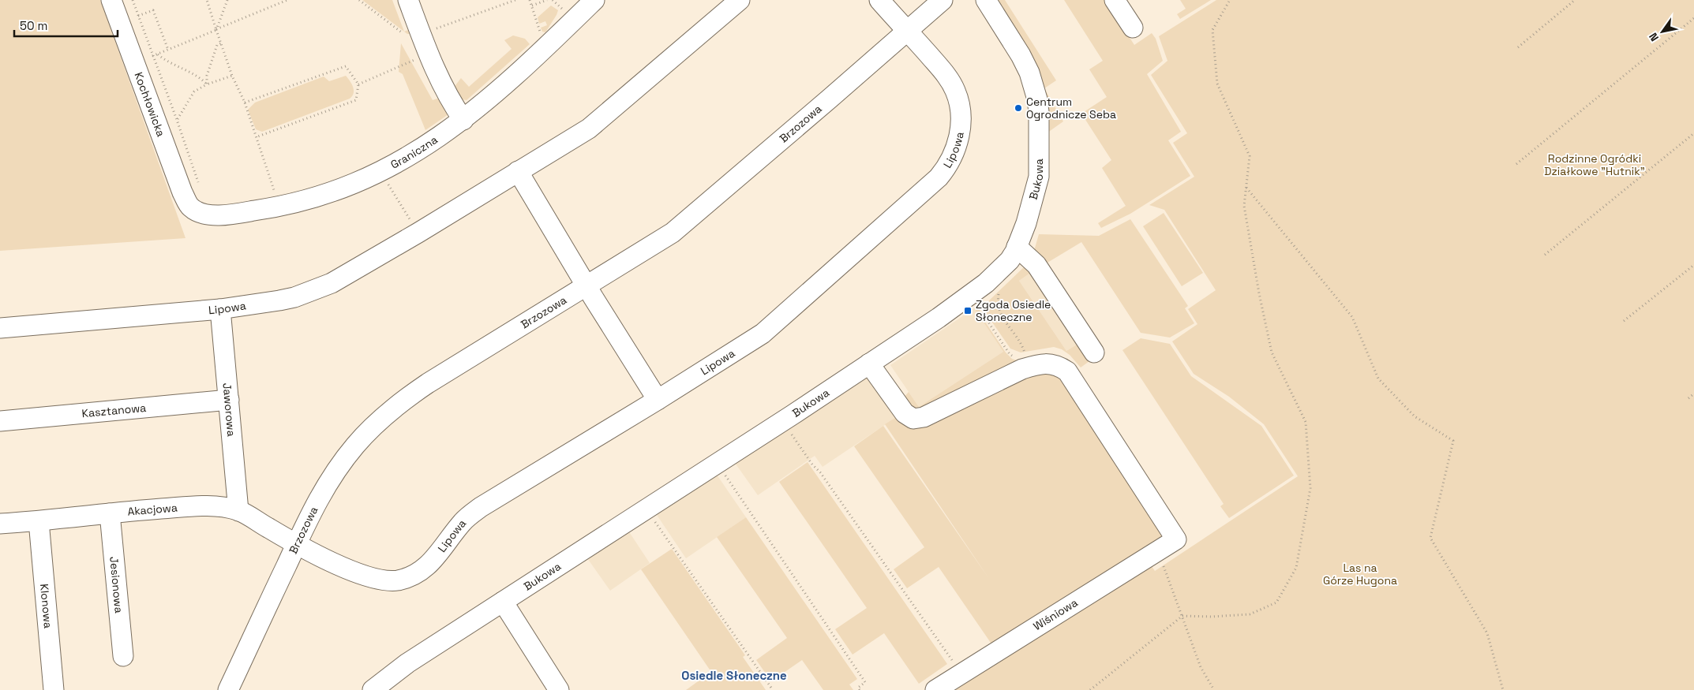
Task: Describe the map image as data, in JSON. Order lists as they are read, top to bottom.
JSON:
{
  "streets": {
    "street": [
      "Kochłowicka",
      "Brzozowa",
      "Lipowa",
      "Graniczna",
      "Bukowa",
      "Jaworowa",
      "Kasztanowa",
      "Akacjowa",
      "Jesionowa",
      "Klonowa",
      "Wiśniowa"
    ]
  },
  "crossings": [
    ["Kochłowicka", "Graniczna"],
    ["Brzozowa", "Lipowa"],
    ["Brzozowa", "Akacjowa"],
    ["Lipowa", "Jaworowa"],
    ["Lipowa", "Akacjowa"],
    ["Bukowa", "Wiśniowa"],
    ["Jaworowa", "Kasztanowa"],
    ["Jaworowa", "Akacjowa"],
    ["Akacjowa", "Jesionowa"],
    ["Akacjowa", "Klonowa"]
  ],
  "districts": ["Osiedle Słoneczne"],
  "parks": ["Rodzinne Ogródki Działkowe \"Hutnik\"", "Las na Górze Hugona"],
  "places": {
    "other": ["Centrum Ogrodnicze Seba"],
    "transit": ["Zgoda Osiedle Słoneczne"]
  },
  "scale_bar": "50 m",
  "north": "bottom left"
}
